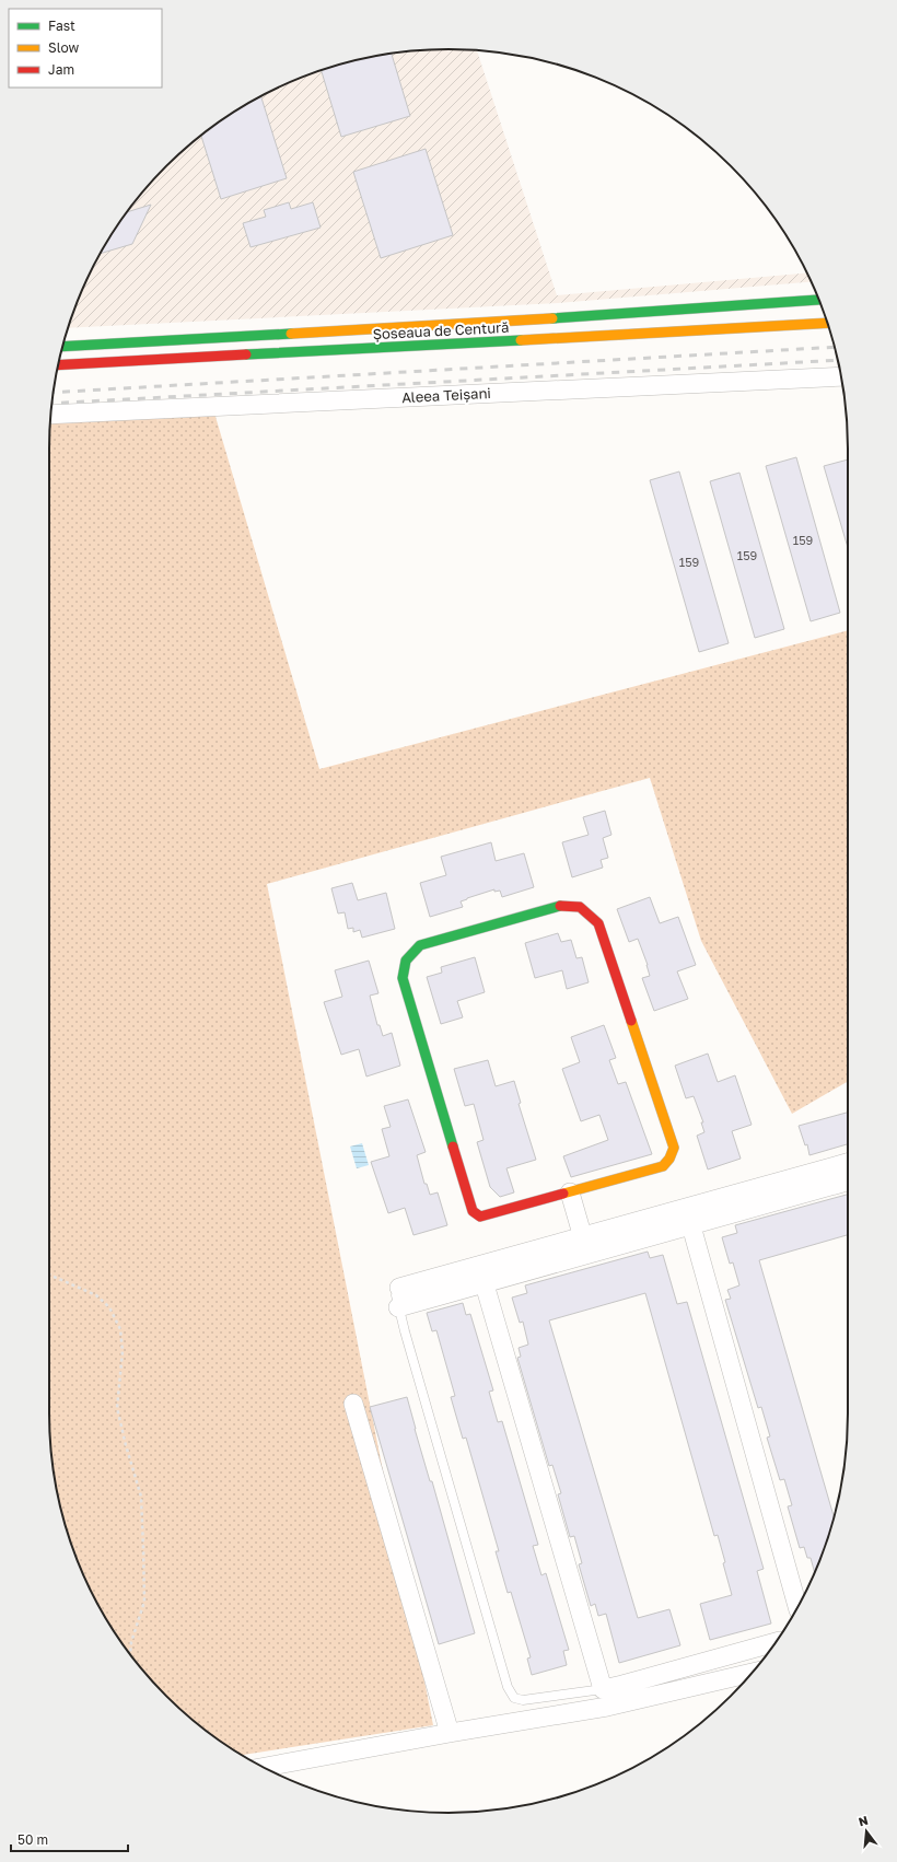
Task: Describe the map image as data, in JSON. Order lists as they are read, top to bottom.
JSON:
{
  "streets": {
    "main road": ["Șoseaua de Centură"],
    "street": ["Aleea Teișani"]
  },
  "house_numbers": ["159", "159", "159"],
  "legend": ["Fast", "Slow", "Jam"],
  "scale_bar": "50 m",
  "north": "top"
}
